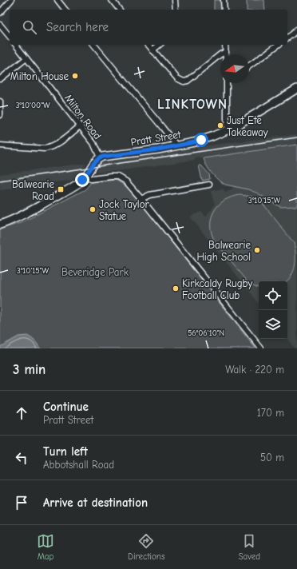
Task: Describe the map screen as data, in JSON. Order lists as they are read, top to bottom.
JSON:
{
  "streets": {
    "main road": ["Pratt Street"],
    "street": ["Milton Road"]
  },
  "crossings": [
    ["Milton Road", "Pratt Street"]
  ],
  "districts": ["LINKTOWN"],
  "parks": ["Beveridge Park"],
  "places": {
    "other": [
      "Milton House",
      "Just Ete Takeaway",
      "Jock Taylor Statue",
      "Balwearie High School",
      "Kirkcaldy Rugby Football Club"
    ],
    "transit": ["Balwearie Road"]
  },
  "north": "left",
  "page": {
    "search": "Search here",
    "heading": ["3 min", "Walk · 220 m"],
    "list": [
      ["Continue", "Pratt Street", "170 m"],
      ["Turn left", "Abbotshall Road", "50 m"],
      "Arrive at destination"
    ],
    "nav": ["Map", "Directions", "Saved"]
  },
  "coordinates": ["3°10'00\"W", "3°10'15\"W", "56°06'10\"N"]
}
